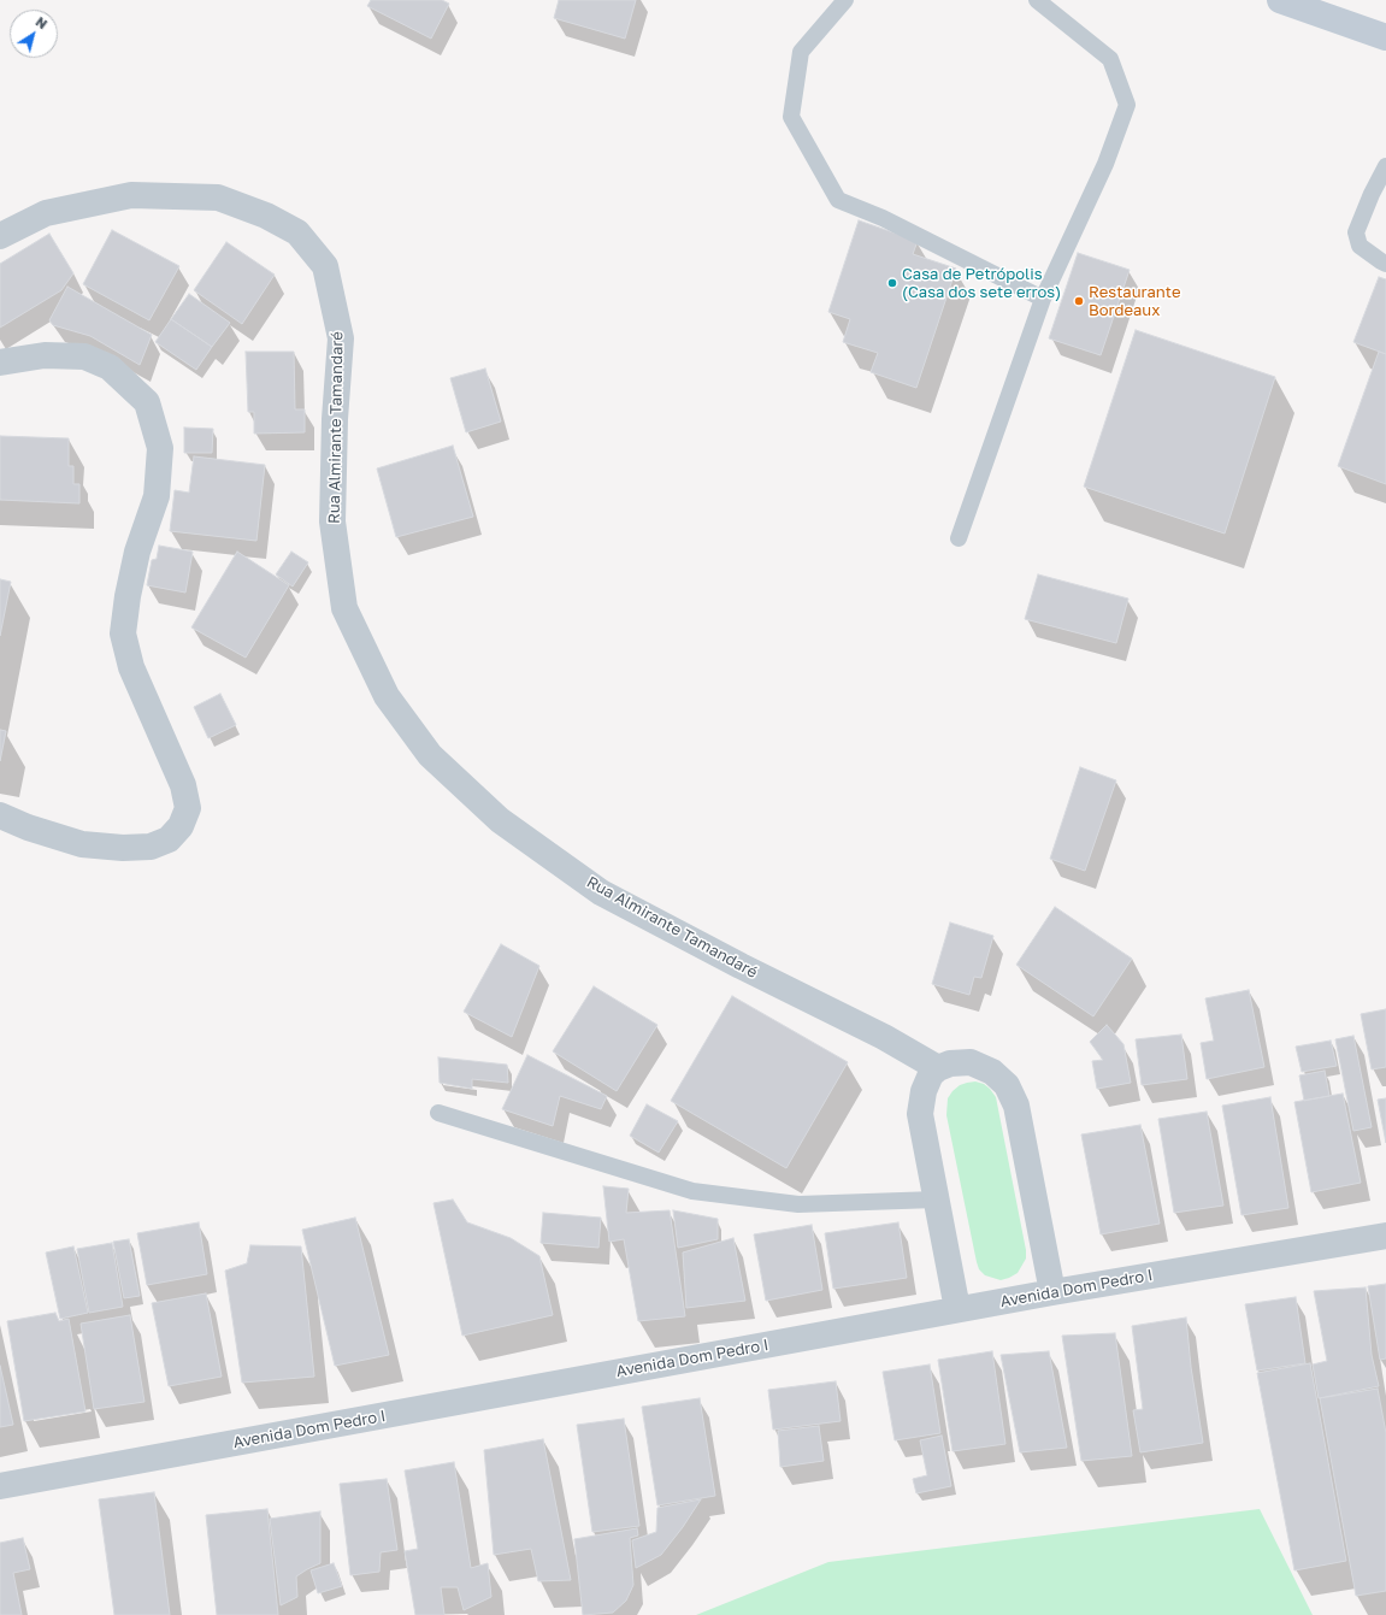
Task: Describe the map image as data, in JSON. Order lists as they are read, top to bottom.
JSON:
{
  "streets": {
    "street": ["Rua Almirante Tamandaré", "Avenida Dom Pedro I"]
  },
  "places": ["Casa de Petrópolis (Casa dos sete erros)", "Restaurante Bordeaux"],
  "north": "top right"
}
